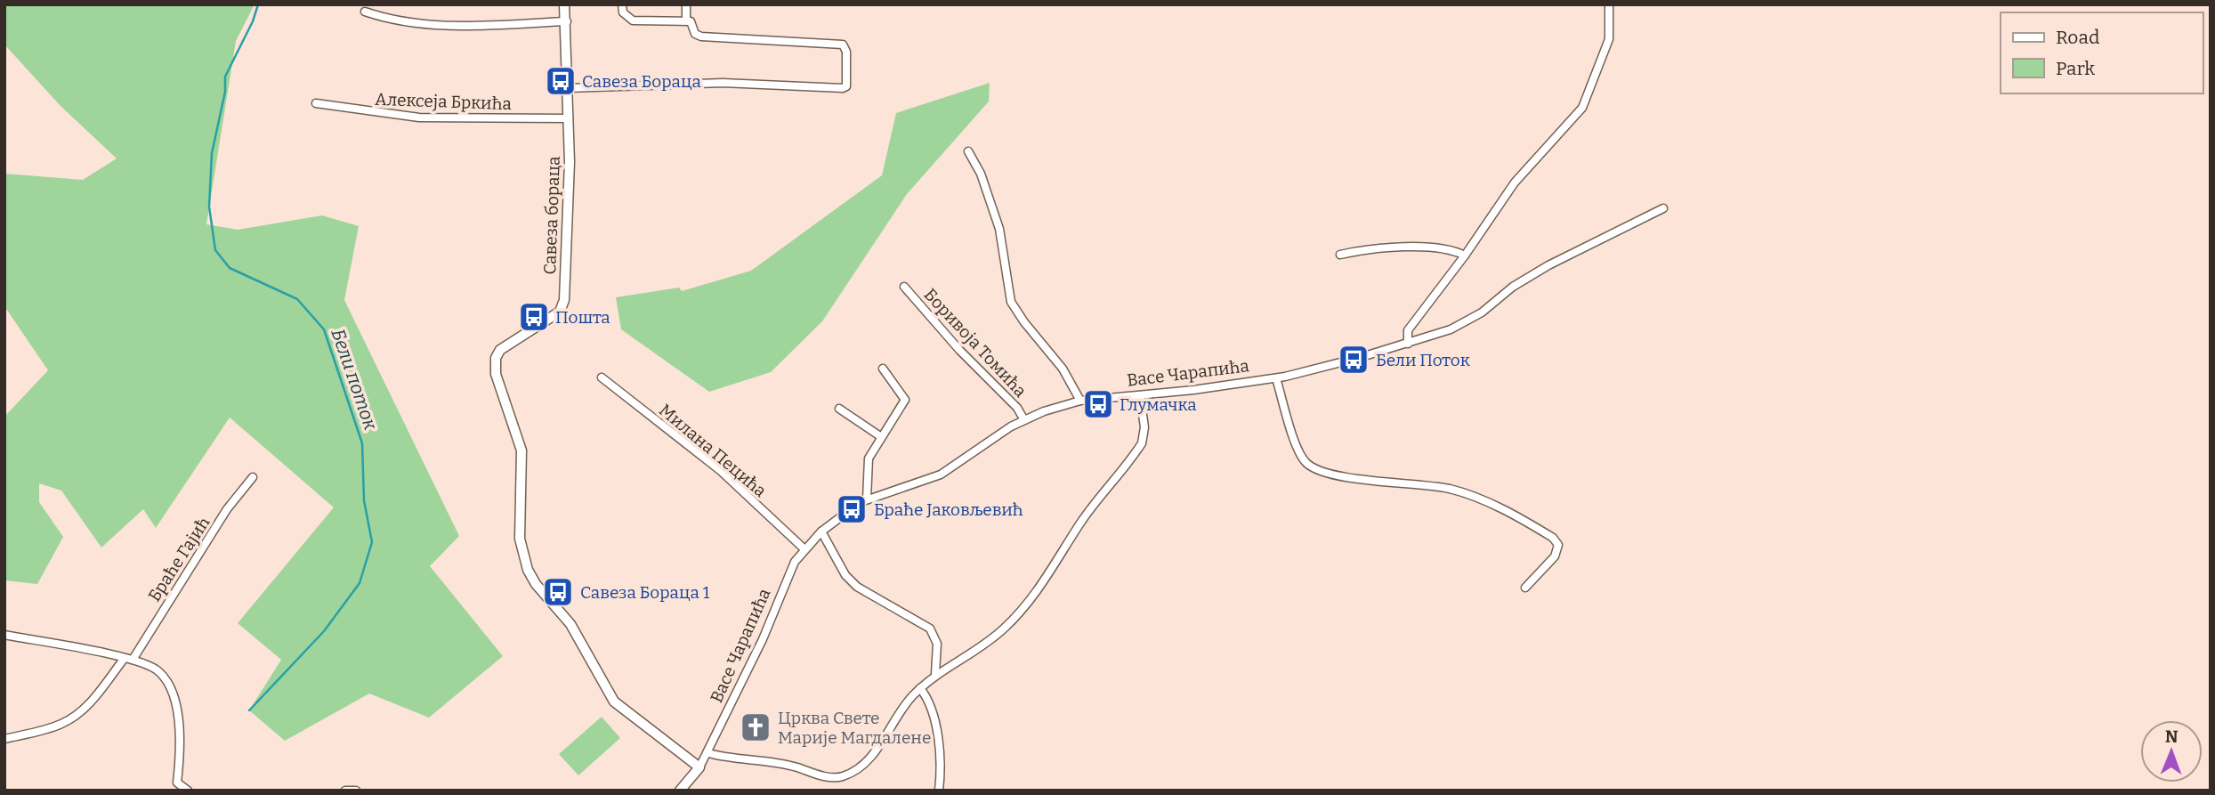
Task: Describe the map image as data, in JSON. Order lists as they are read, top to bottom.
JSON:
{
  "streets": {
    "street": [
      "Алексеја Бркића",
      "Савеза бораца",
      "Боривоја Томића",
      "Васе Чарапића",
      "Милана Пецића",
      "Браће Гајић"
    ]
  },
  "crossings": [
    ["Алексеја Бркића", "Савеза бораца"],
    ["Савеза бораца", "Васе Чарапића"],
    ["Боривоја Томића", "Васе Чарапића"],
    ["Васе Чарапића", "Милана Пецића"]
  ],
  "water": ["Бели поток"],
  "places": {
    "bus stop": [
      "Савеза Бораца",
      "Пошта",
      "Бели Поток",
      "Глумачка",
      "Браће Јаковљевић",
      "Савеза Бораца 1"
    ],
    "church": ["Црква Свете Марије Магдалене"]
  },
  "legend": ["Road", "Park"],
  "north": "top"
}
